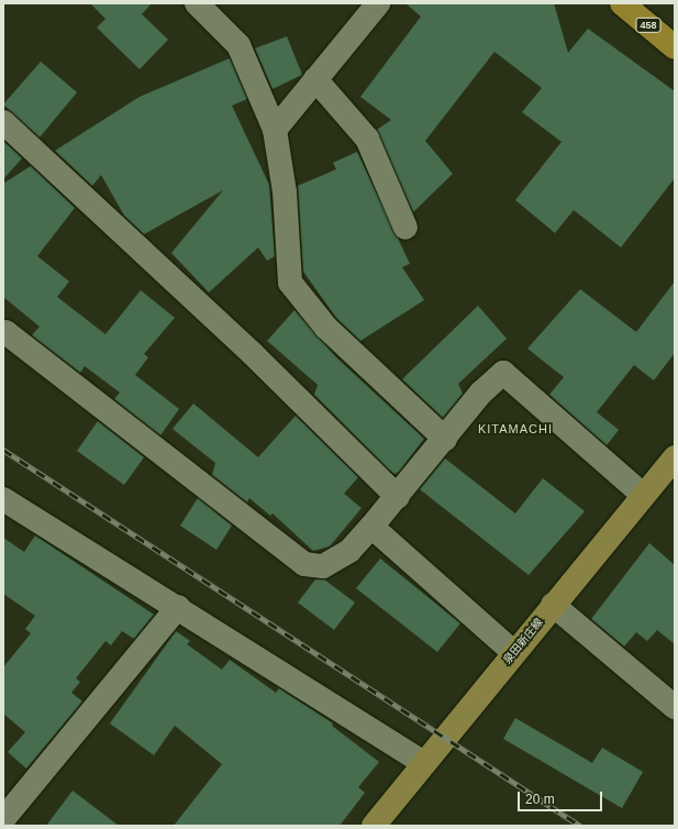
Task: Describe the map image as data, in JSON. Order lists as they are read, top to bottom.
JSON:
{
  "streets": {
    "highway": ["458"],
    "main road": ["泉田新庄線"]
  },
  "districts": ["KITAMACHI"],
  "scale_bar": "20 m"
}
